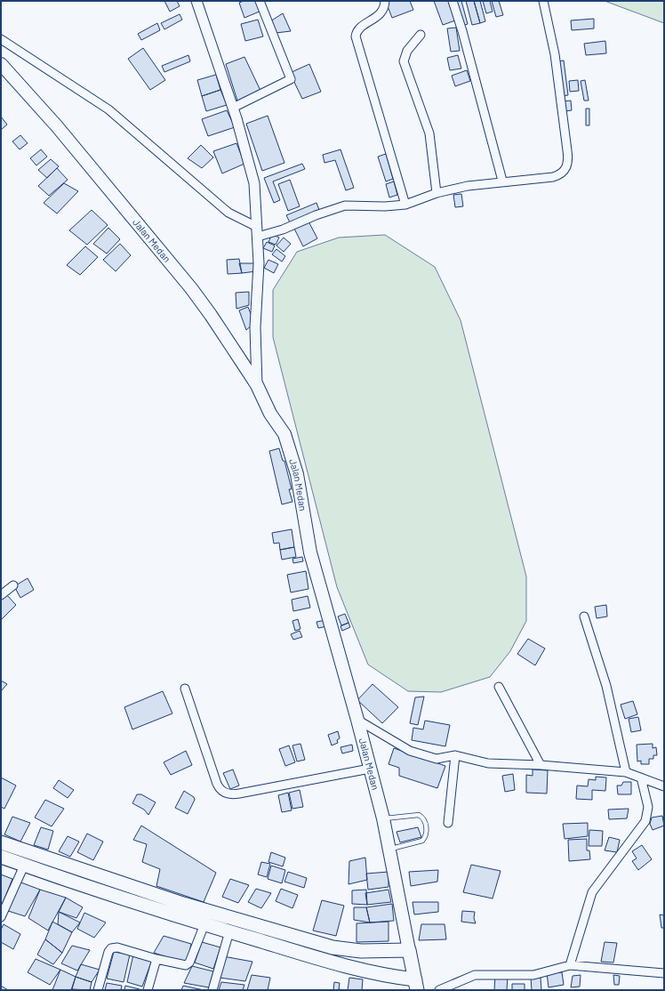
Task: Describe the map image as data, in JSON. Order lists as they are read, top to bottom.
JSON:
{
  "streets": {
    "highway": ["Jalan Medan"]
  }
}
